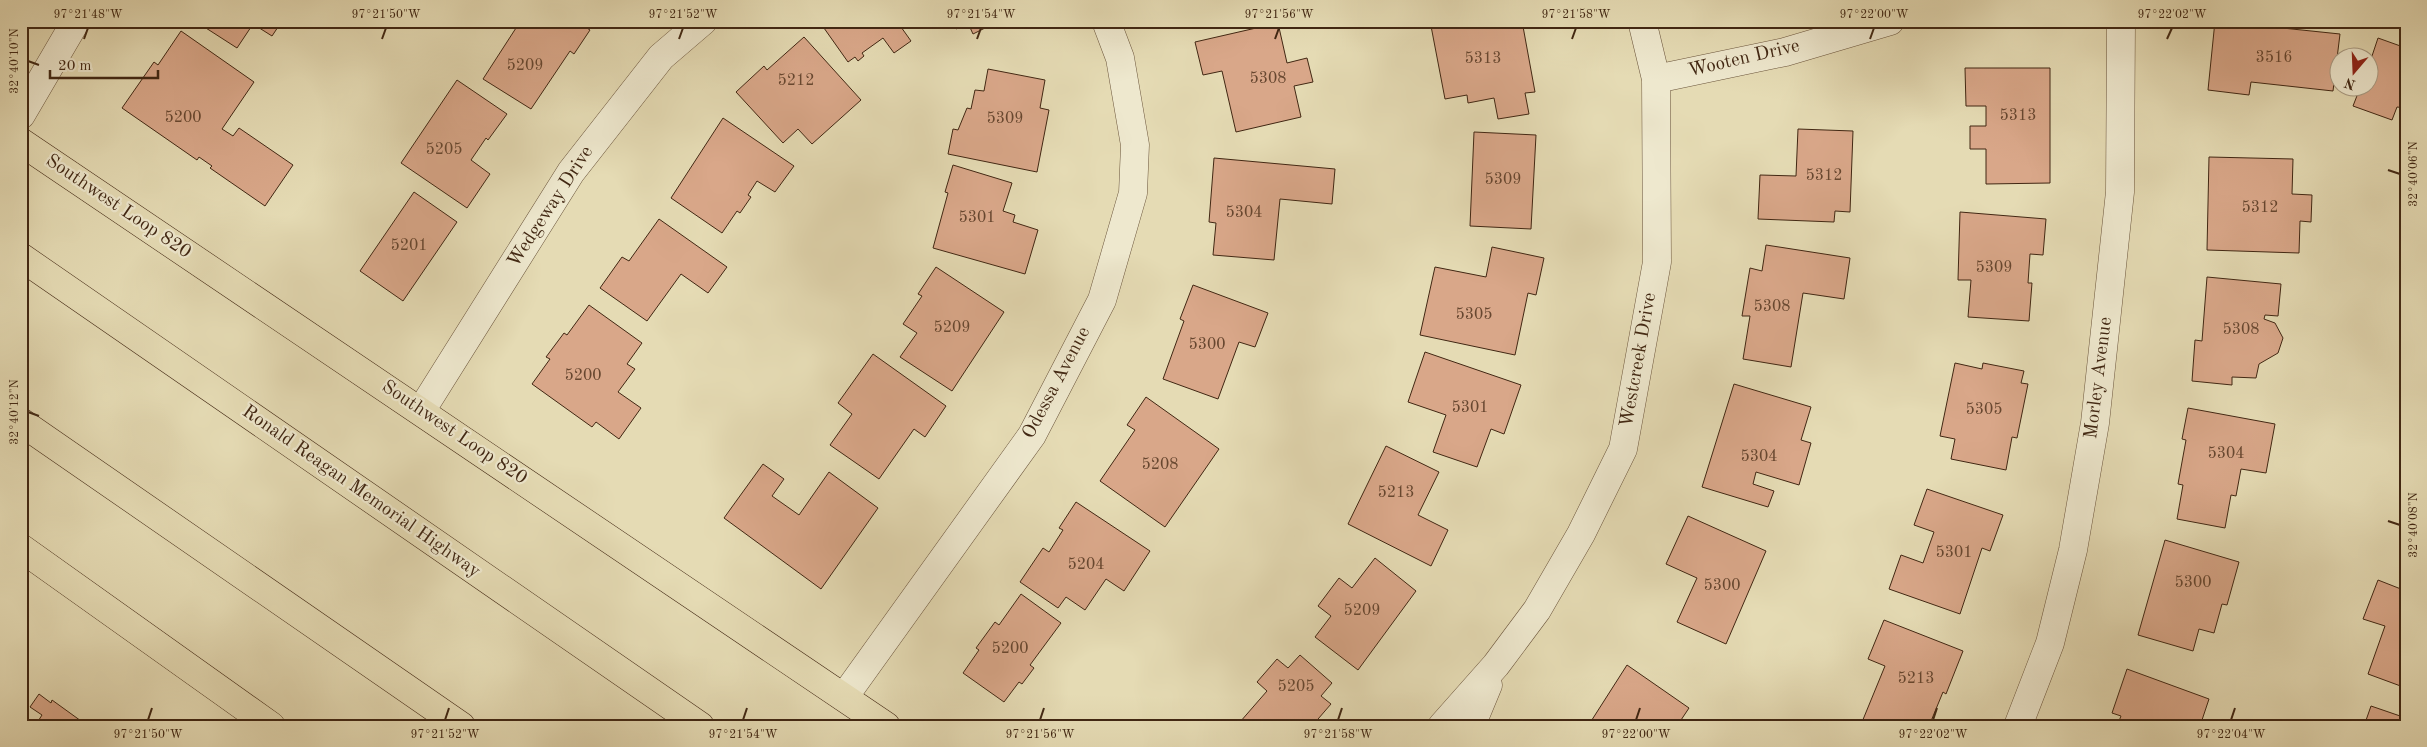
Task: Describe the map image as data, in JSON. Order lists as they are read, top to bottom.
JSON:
{
  "streets": {
    "main road": ["Southwest Loop 820", "Ronald Reagan Memorial Highway"],
    "street": [
      "Wooten Drive",
      "Wedgeway Drive",
      "Westcreek Drive",
      "Morley Avenue",
      "Odessa Avenue"
    ]
  },
  "crossings": [
    ["Wooten Drive", "Westcreek Drive"],
    ["Southwest Loop 820", "Wedgeway Drive"],
    ["Southwest Loop 820", "Odessa Avenue"]
  ],
  "house_numbers": [
    "3516",
    "5313",
    "5209",
    "5308",
    "5212",
    "5313",
    "5200",
    "5309",
    "5205",
    "5312",
    "5309",
    "5312",
    "5304",
    "5301",
    "5201",
    "5309",
    "5308",
    "5305",
    "5209",
    "5308",
    "5300",
    "5200",
    "5301",
    "5305",
    "5304",
    "5304",
    "5208",
    "5213",
    "5301",
    "5204",
    "5300",
    "5300",
    "5209",
    "5200",
    "5213",
    "5205"
  ],
  "scale_bar": "20 m",
  "north": "bottom",
  "coordinates": [
    "97°21'48\"W",
    "97°21'50\"W",
    "97°21'52\"W",
    "97°21'54\"W",
    "97°21'56\"W",
    "97°21'58\"W",
    "97°22'00\"W",
    "97°22'02\"W",
    "32°40'10\"N",
    "32°40'06\"N",
    "32°40'12\"N",
    "32°40'08\"N",
    "97°22'04\"W"
  ]
}
